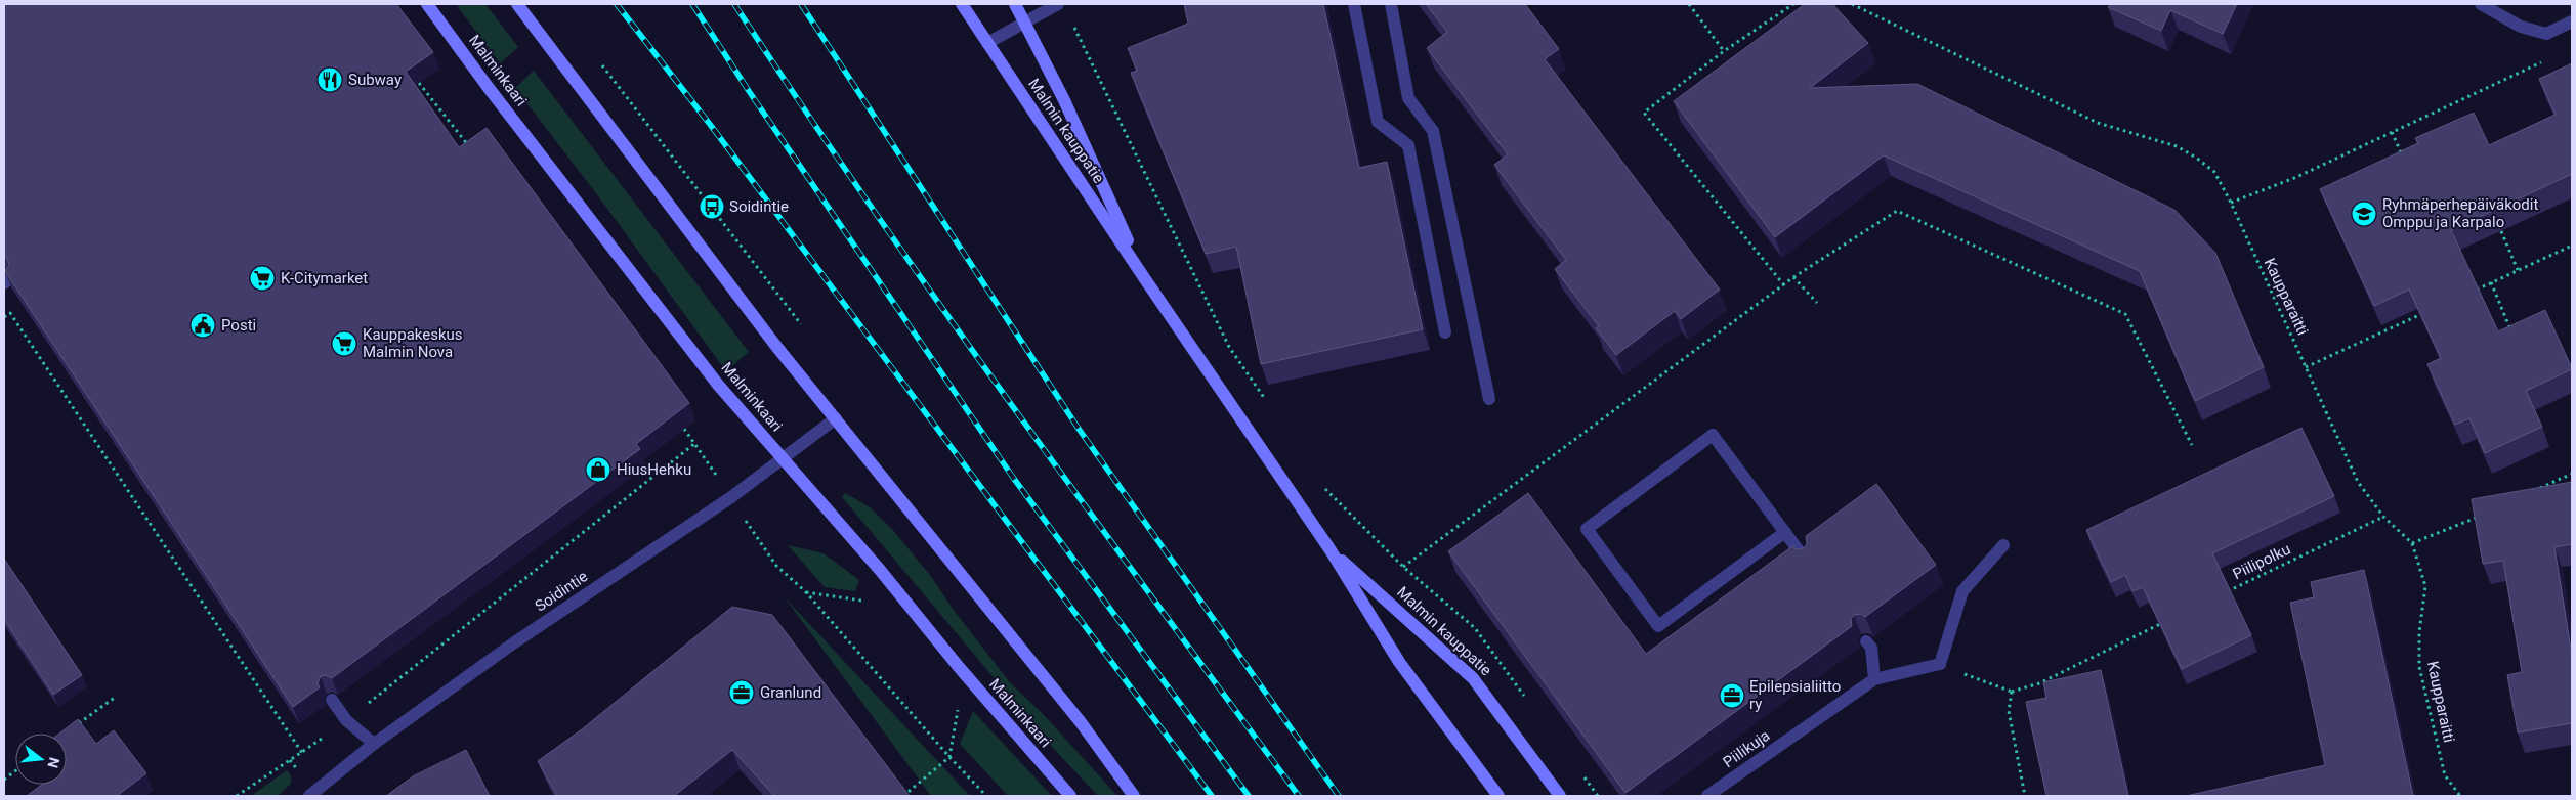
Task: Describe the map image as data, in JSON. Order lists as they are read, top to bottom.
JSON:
{
  "streets": {
    "main road": ["Malminkaari", "Malmin kauppatie"],
    "street": ["Soidintie", "Piilikuja"],
    "path": ["Kaupparaitti", "Piilipolku"]
  },
  "crossings": [
    ["Malminkaari", "Soidintie"],
    ["Kaupparaitti", "Piilipolku"]
  ],
  "places": {
    "restaurant": ["Subway"],
    "bus stop": ["Soidintie"],
    "school or university": ["Ryhmäperhepäiväkodit Omppu ja Karpalo"],
    "supermarket": ["K-Citymarket", "Kauppakeskus Malmin Nova"],
    "public building": ["Posti"],
    "shop": ["HiusHehku"],
    "office": ["Granlund", "Epilepsialiitto ry"]
  },
  "north": "right"
}
